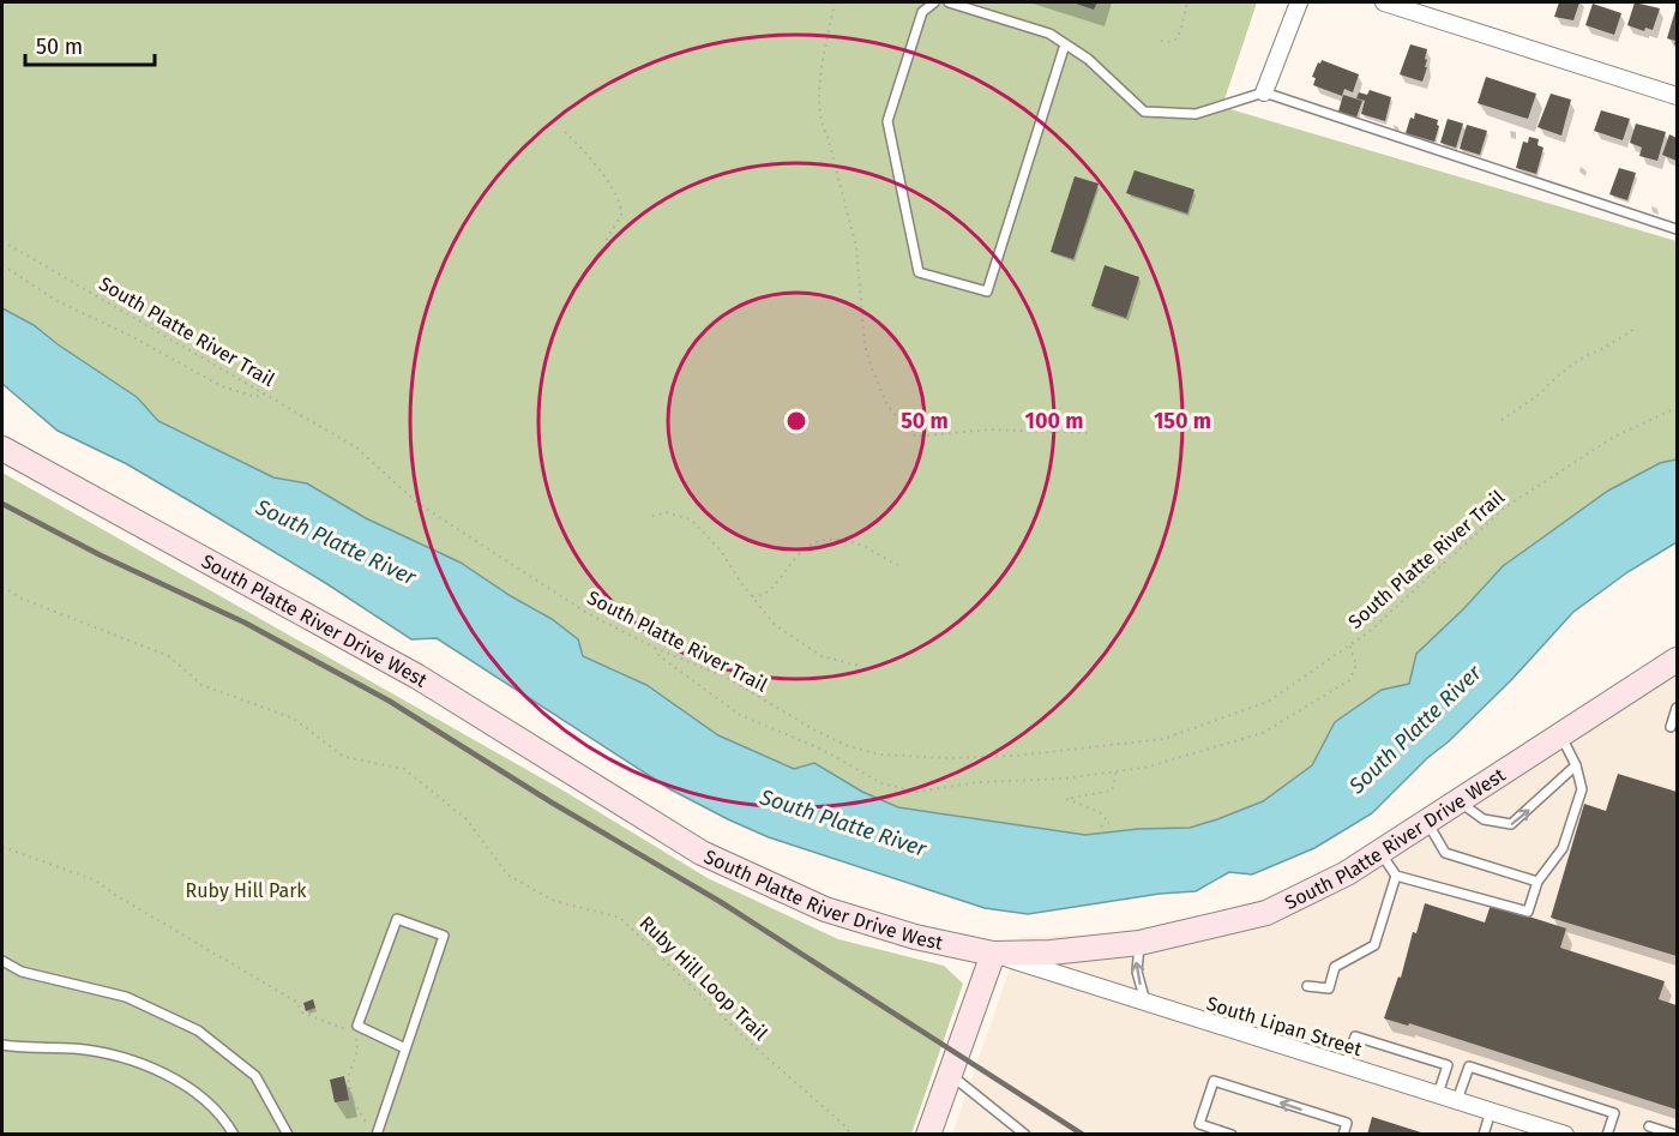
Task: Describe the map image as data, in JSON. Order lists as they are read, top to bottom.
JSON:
{
  "streets": {
    "street": ["South Platte River Drive West", "South Lipan Street"],
    "path": ["South Platte River Trail", "Ruby Hill Loop Trail"]
  },
  "crossings": [
    ["South Platte River Drive West", "South Lipan Street"]
  ],
  "water": ["South Platte River"],
  "parks": ["Ruby Hill Park"],
  "scale_bar": "50 m",
  "rings": ["50 m", "100 m", "150 m"]
}
